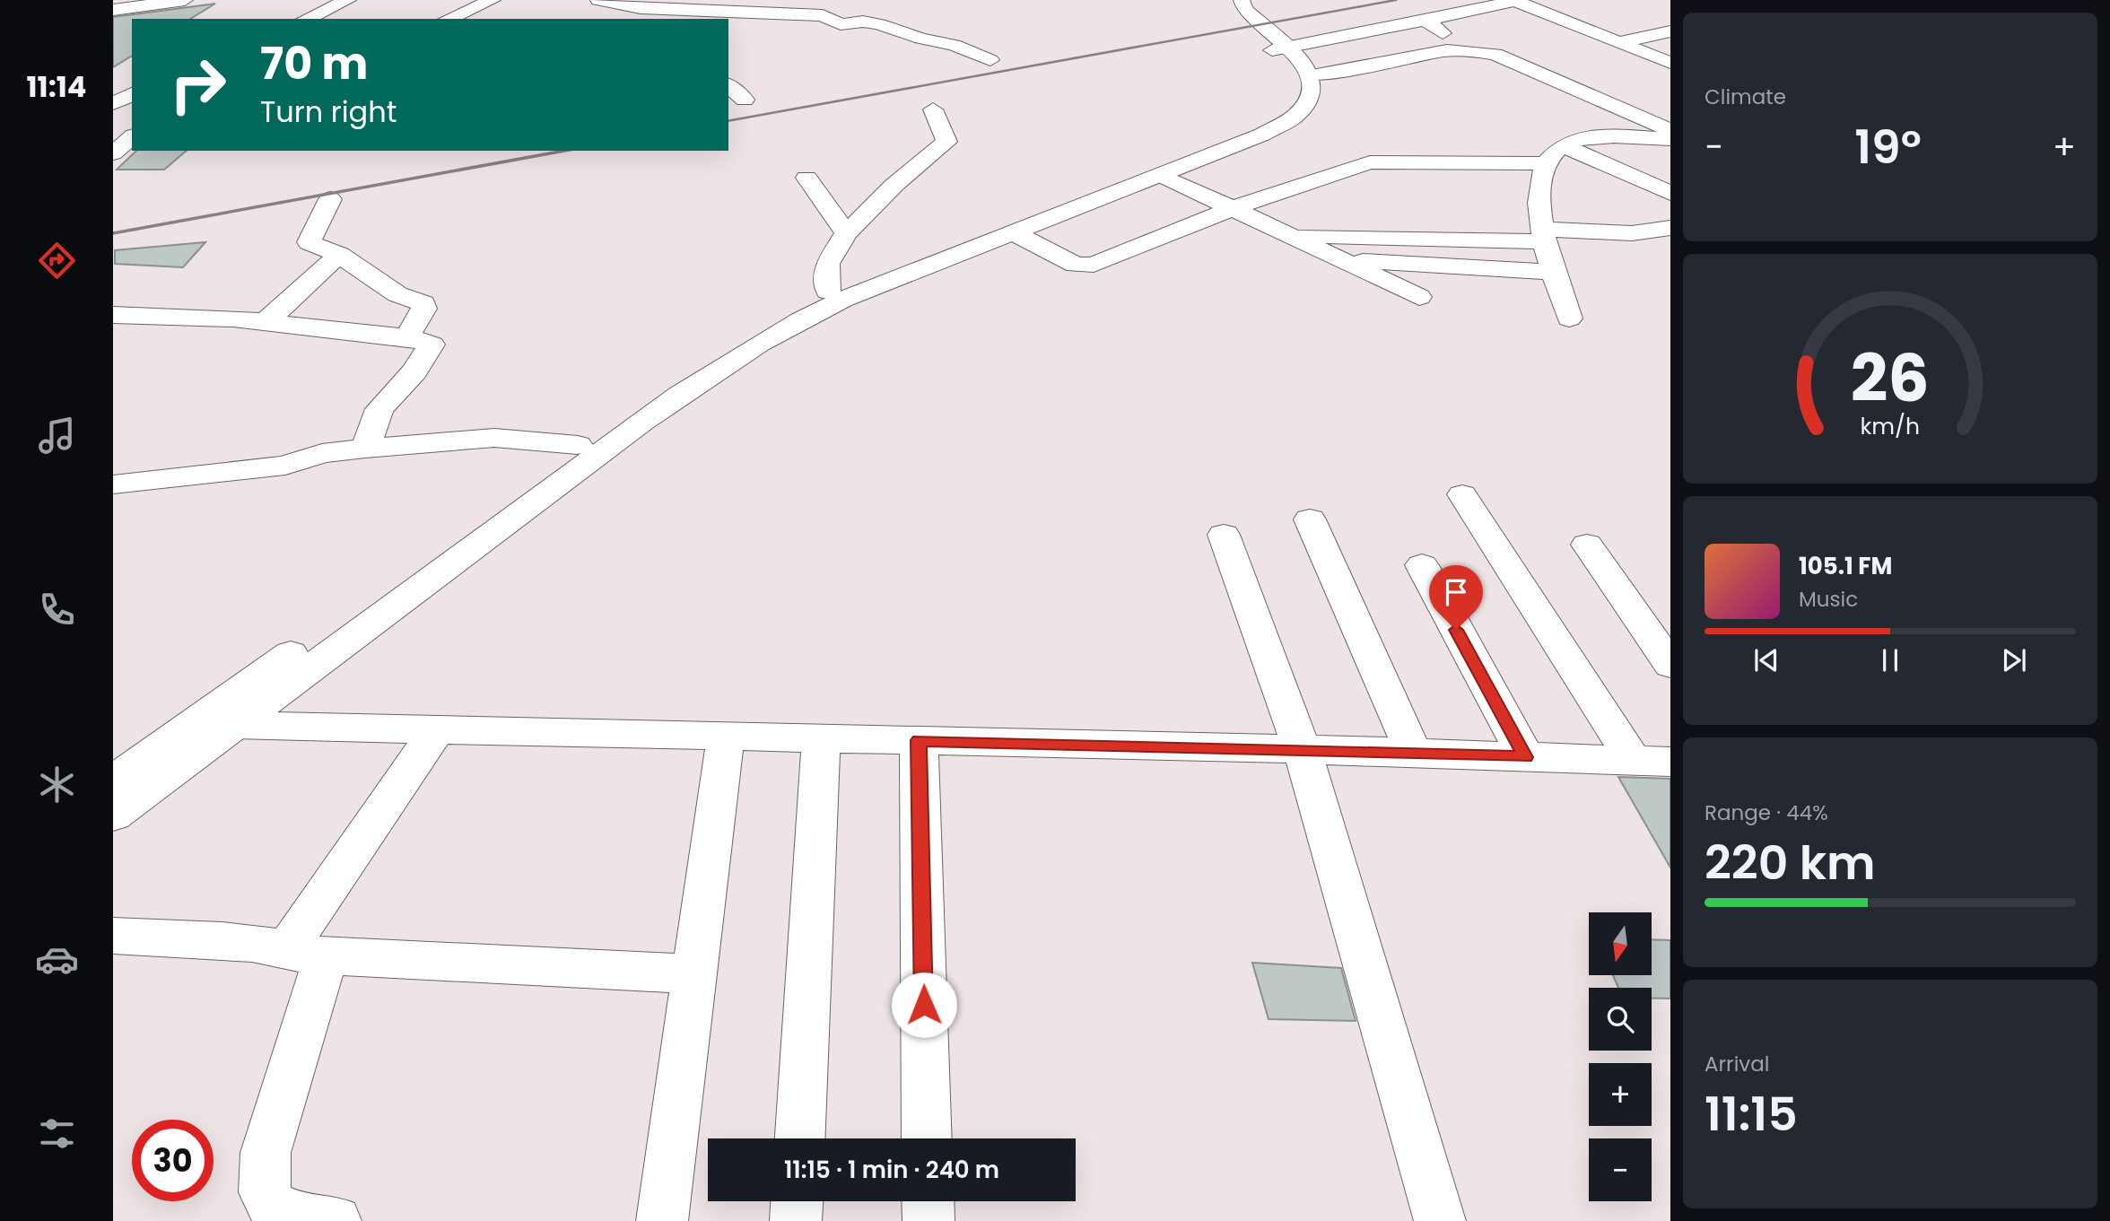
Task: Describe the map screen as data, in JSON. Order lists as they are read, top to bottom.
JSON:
{
  "north": "bottom",
  "page": {
    "tabs": "11:14",
    "tile": [
      "Climate",
      ["Range · 44%", "220 km"],
      ["Arrival", "11:15"]
    ],
    "turn": ["70 m", "Turn right"],
    "heat": ["−", "19°", "+"],
    "song": ["105.1 FM", "Music"],
    "map_buttons": ["+", "−"],
    "limit": "30",
    "trip": "11:15 · 1 min · 240 m",
    "gauge": ["26", "km/h"]
  }
}
